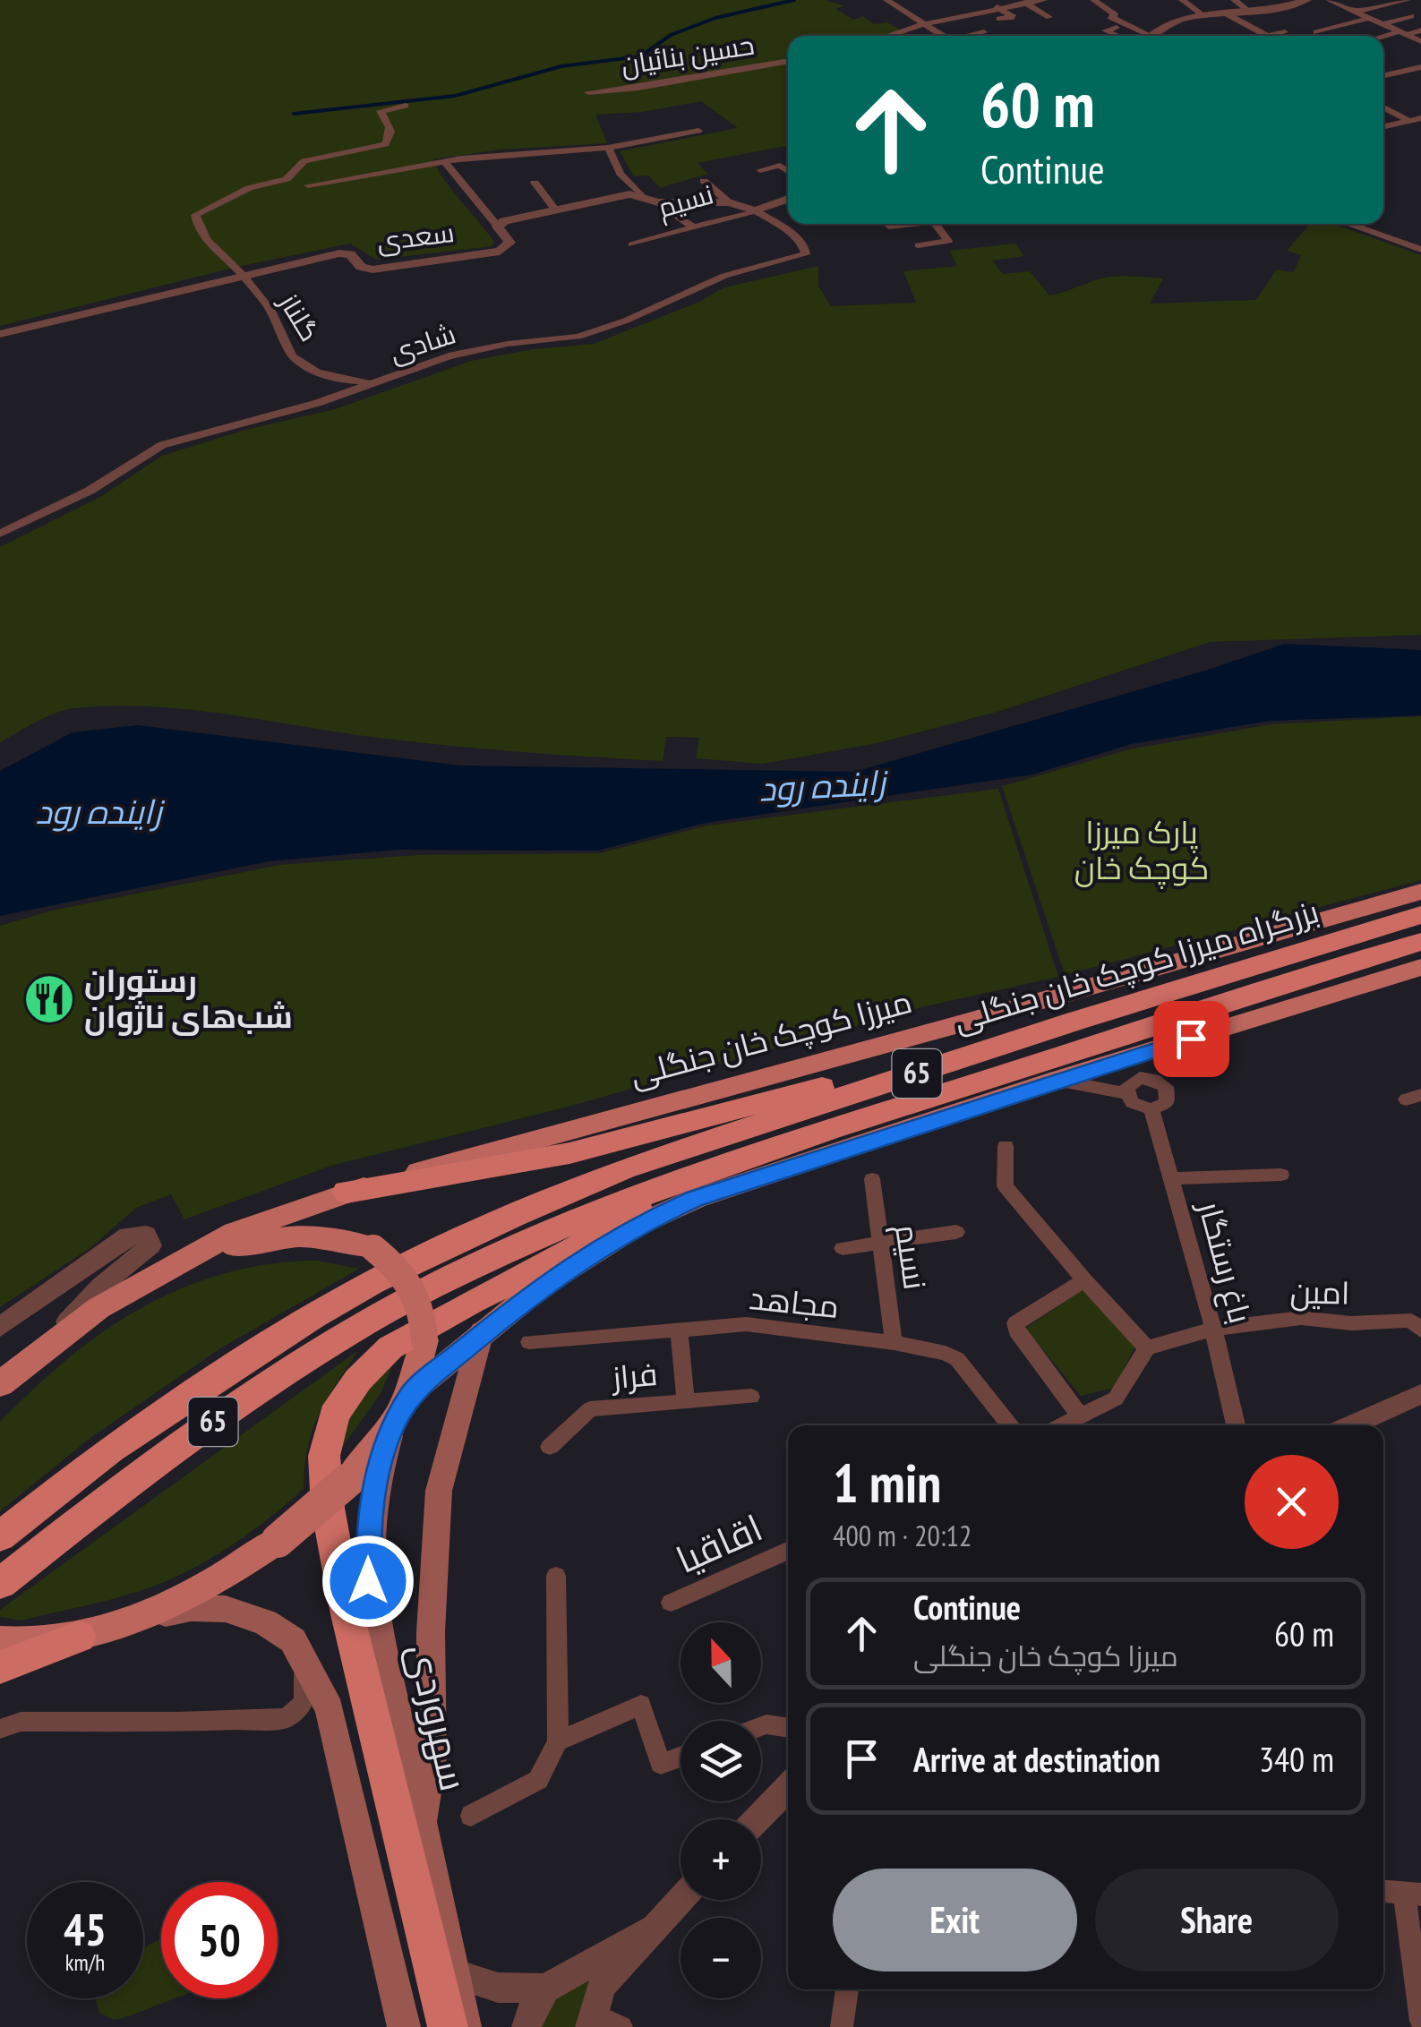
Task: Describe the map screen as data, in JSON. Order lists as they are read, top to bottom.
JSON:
{
  "streets": {
    "highway": ["بزرگراه میرزا کوچک خان جنگلی", "65"],
    "main road": ["میرزا کوچک خان جنگلی", "سهروردی"],
    "street": [
      "حسین بنائیان",
      "نسیم",
      "سعدی",
      "گلناز",
      "شادی",
      "باغ رستگار",
      "امین",
      "مجاهد",
      "فراز",
      "اقاقیا"
    ]
  },
  "crossings": [
    ["نسیم", "شادی"],
    ["نسیم", "مجاهد"],
    ["سعدی", "گلناز"],
    ["گلناز", "شادی"],
    ["بزرگراه میرزا کوچک خان جنگلی", "65"],
    ["باغ رستگار", "امین"]
  ],
  "water": ["زاینده رود"],
  "parks": ["پارک میرزا کوچک خان"],
  "places": {
    "restaurant": ["رستوران شب‌های ناژوان"]
  },
  "north": "top",
  "page": {
    "turn": ["60 m", "Continue"],
    "heading": ["1 min", "400 m · 20:12"],
    "list": [
      {
        "name": "Continue",
        "note": "میرزا کوچک خان جنگلی",
        "value": "60 m"
      },
      {
        "name": "Arrive at destination",
        "value": "340 m"
      }
    ],
    "map_buttons": ["+", "−"],
    "buttons": ["Exit", "Share"],
    "speed": "45 km/h",
    "limit": "50"
  }
}
